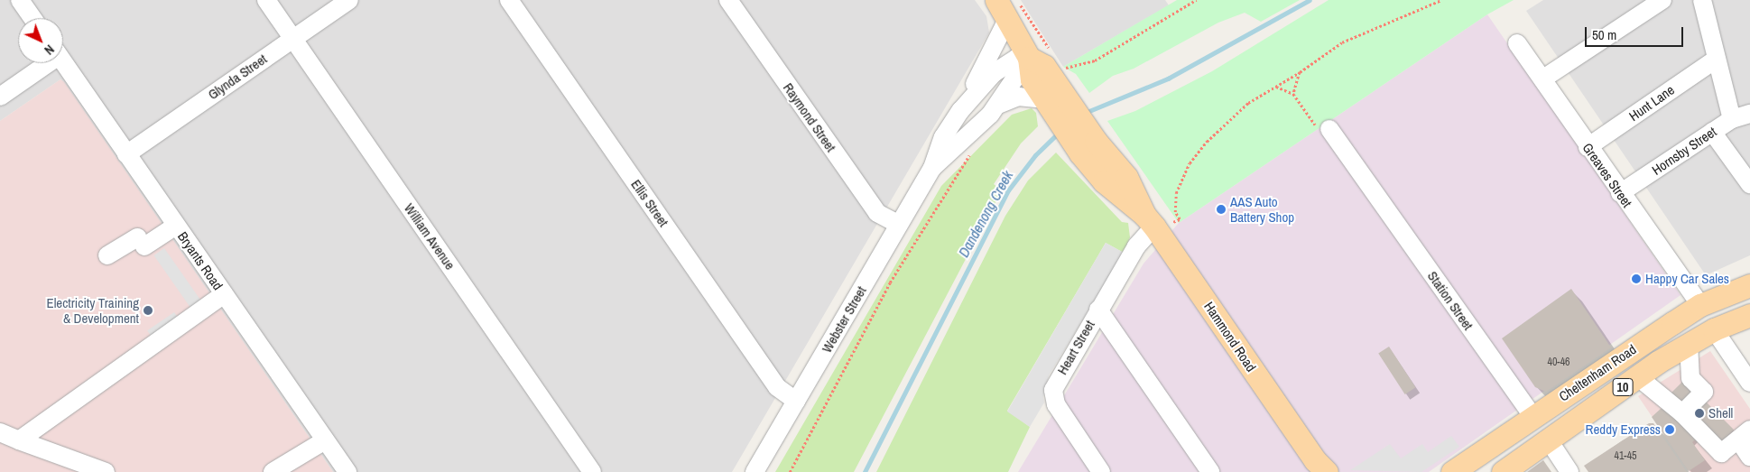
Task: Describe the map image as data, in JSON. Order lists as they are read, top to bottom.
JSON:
{
  "streets": {
    "main road": [
      "Station Street",
      "Hammond Road",
      "Cheltenham Road",
      "10"
    ],
    "street": [
      "Glynda Street",
      "Hunt Lane",
      "Raymond Street",
      "Hornsby Street",
      "Greaves Street",
      "Ellis Street",
      "William Avenue",
      "Bryants Road",
      "Webster Street",
      "Heart Street"
    ]
  },
  "crossings": [
    ["Glynda Street", "William Avenue"],
    ["Glynda Street", "Bryants Road"],
    ["Hunt Lane", "Greaves Street"],
    ["Raymond Street", "Webster Street"],
    ["Hornsby Street", "Greaves Street"],
    ["Greaves Street", "Cheltenham Road"],
    ["Ellis Street", "Webster Street"],
    ["Station Street", "Cheltenham Road"],
    ["Webster Street", "Hammond Road"],
    ["Hammond Road", "Heart Street"]
  ],
  "water": ["Dandenong Creek"],
  "places": [
    "AAS Auto Battery Shop",
    "Happy Car Sales",
    "Electricity Training & Development",
    "Shell",
    "Reddy Express"
  ],
  "house_numbers": ["40-46", "41-45"],
  "scale_bar": "50 m",
  "north": "bottom right"
}
